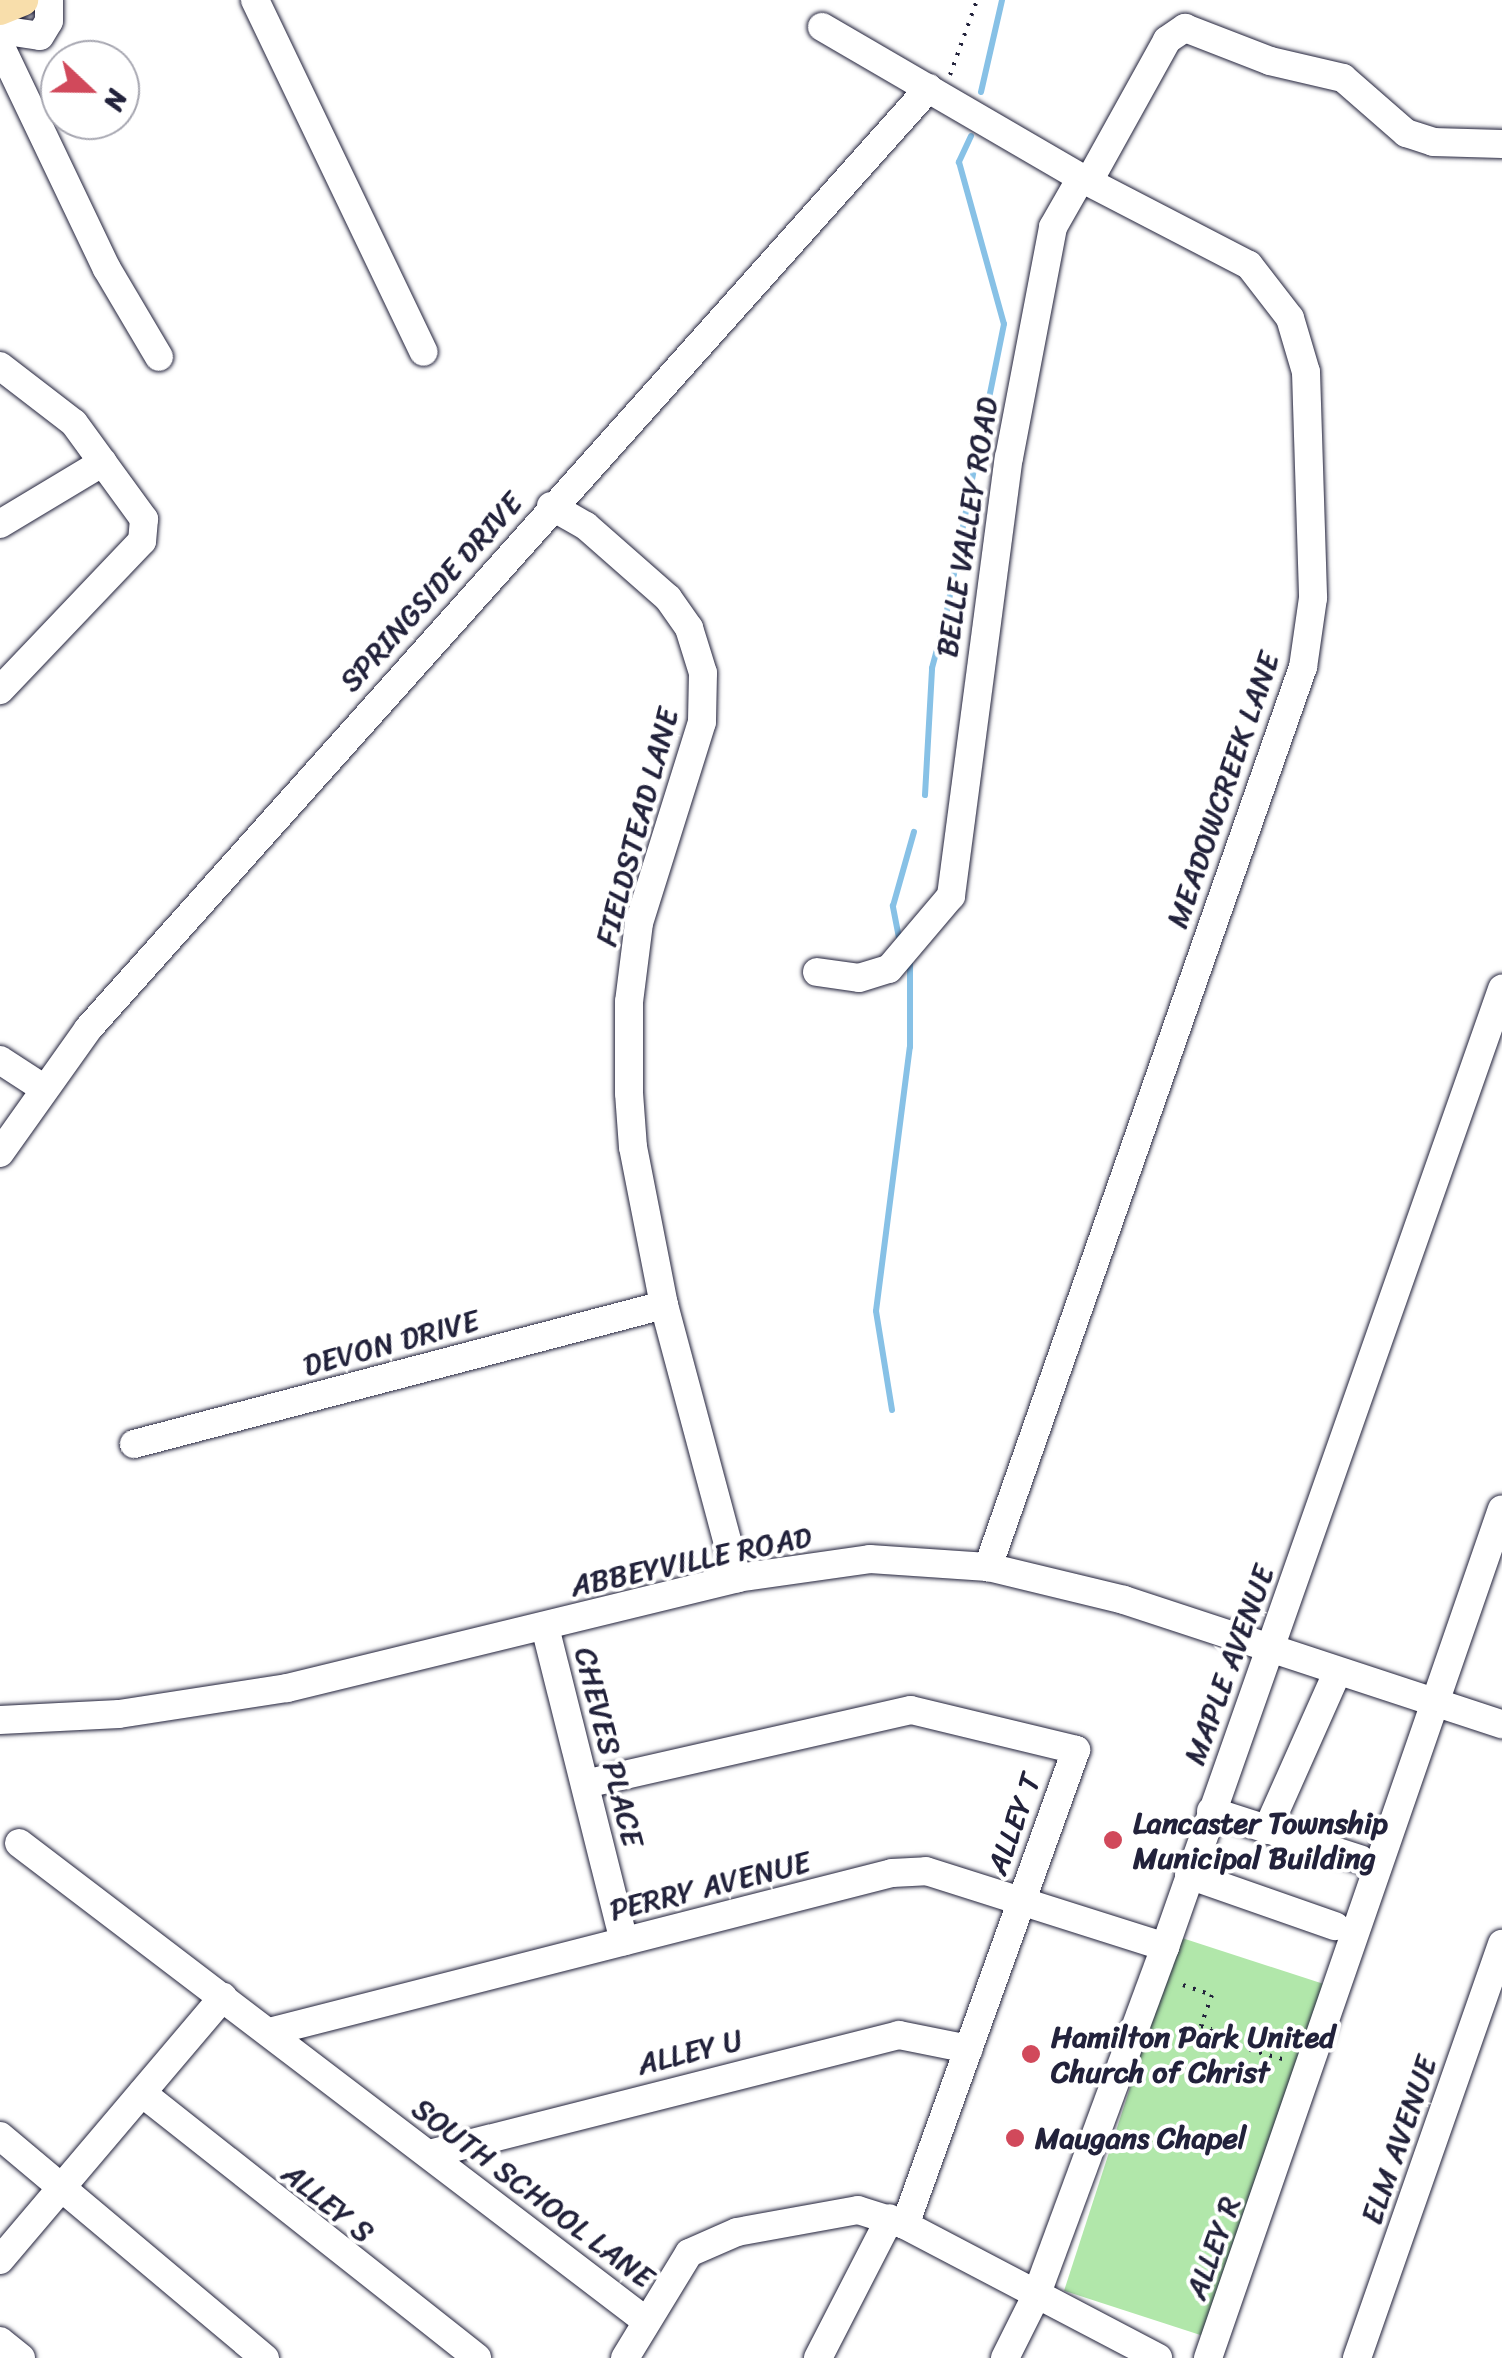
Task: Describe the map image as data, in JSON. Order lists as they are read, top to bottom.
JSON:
{
  "streets": {
    "street": [
      "BELLE VALLEY ROAD",
      "SPRINGSIDE DRIVE",
      "MEADOWCREEK LANE",
      "FIELDSTEAD LANE",
      "DEVON DRIVE",
      "ABBEYVILLE ROAD",
      "MAPLE AVENUE",
      "CHEVES PLACE",
      "ALLEY T",
      "PERRY AVENUE",
      "ALLEY U",
      "ELM AVENUE",
      "SOUTH SCHOOL LANE",
      "ALLEY S",
      "ALLEY R"
    ]
  },
  "crossings": [
    ["BELLE VALLEY ROAD", "MEADOWCREEK LANE"],
    ["SPRINGSIDE DRIVE", "MEADOWCREEK LANE"],
    ["SPRINGSIDE DRIVE", "FIELDSTEAD LANE"],
    ["MEADOWCREEK LANE", "ABBEYVILLE ROAD"],
    ["FIELDSTEAD LANE", "DEVON DRIVE"],
    ["FIELDSTEAD LANE", "ABBEYVILLE ROAD"],
    ["ABBEYVILLE ROAD", "MAPLE AVENUE"],
    ["ABBEYVILLE ROAD", "CHEVES PLACE"],
    ["ABBEYVILLE ROAD", "ALLEY R"],
    ["MAPLE AVENUE", "PERRY AVENUE"],
    ["MAPLE AVENUE", "SOUTH SCHOOL LANE"],
    ["CHEVES PLACE", "ALLEY T"],
    ["CHEVES PLACE", "PERRY AVENUE"],
    ["ALLEY T", "PERRY AVENUE"],
    ["ALLEY T", "ALLEY U"],
    ["ALLEY T", "SOUTH SCHOOL LANE"],
    ["PERRY AVENUE", "SOUTH SCHOOL LANE"],
    ["ALLEY U", "SOUTH SCHOOL LANE"]
  ],
  "places": ["Lancaster Township Municipal Building", "Hamilton Park United Church of Christ", "Maugans Chapel"],
  "north": "right"
}
